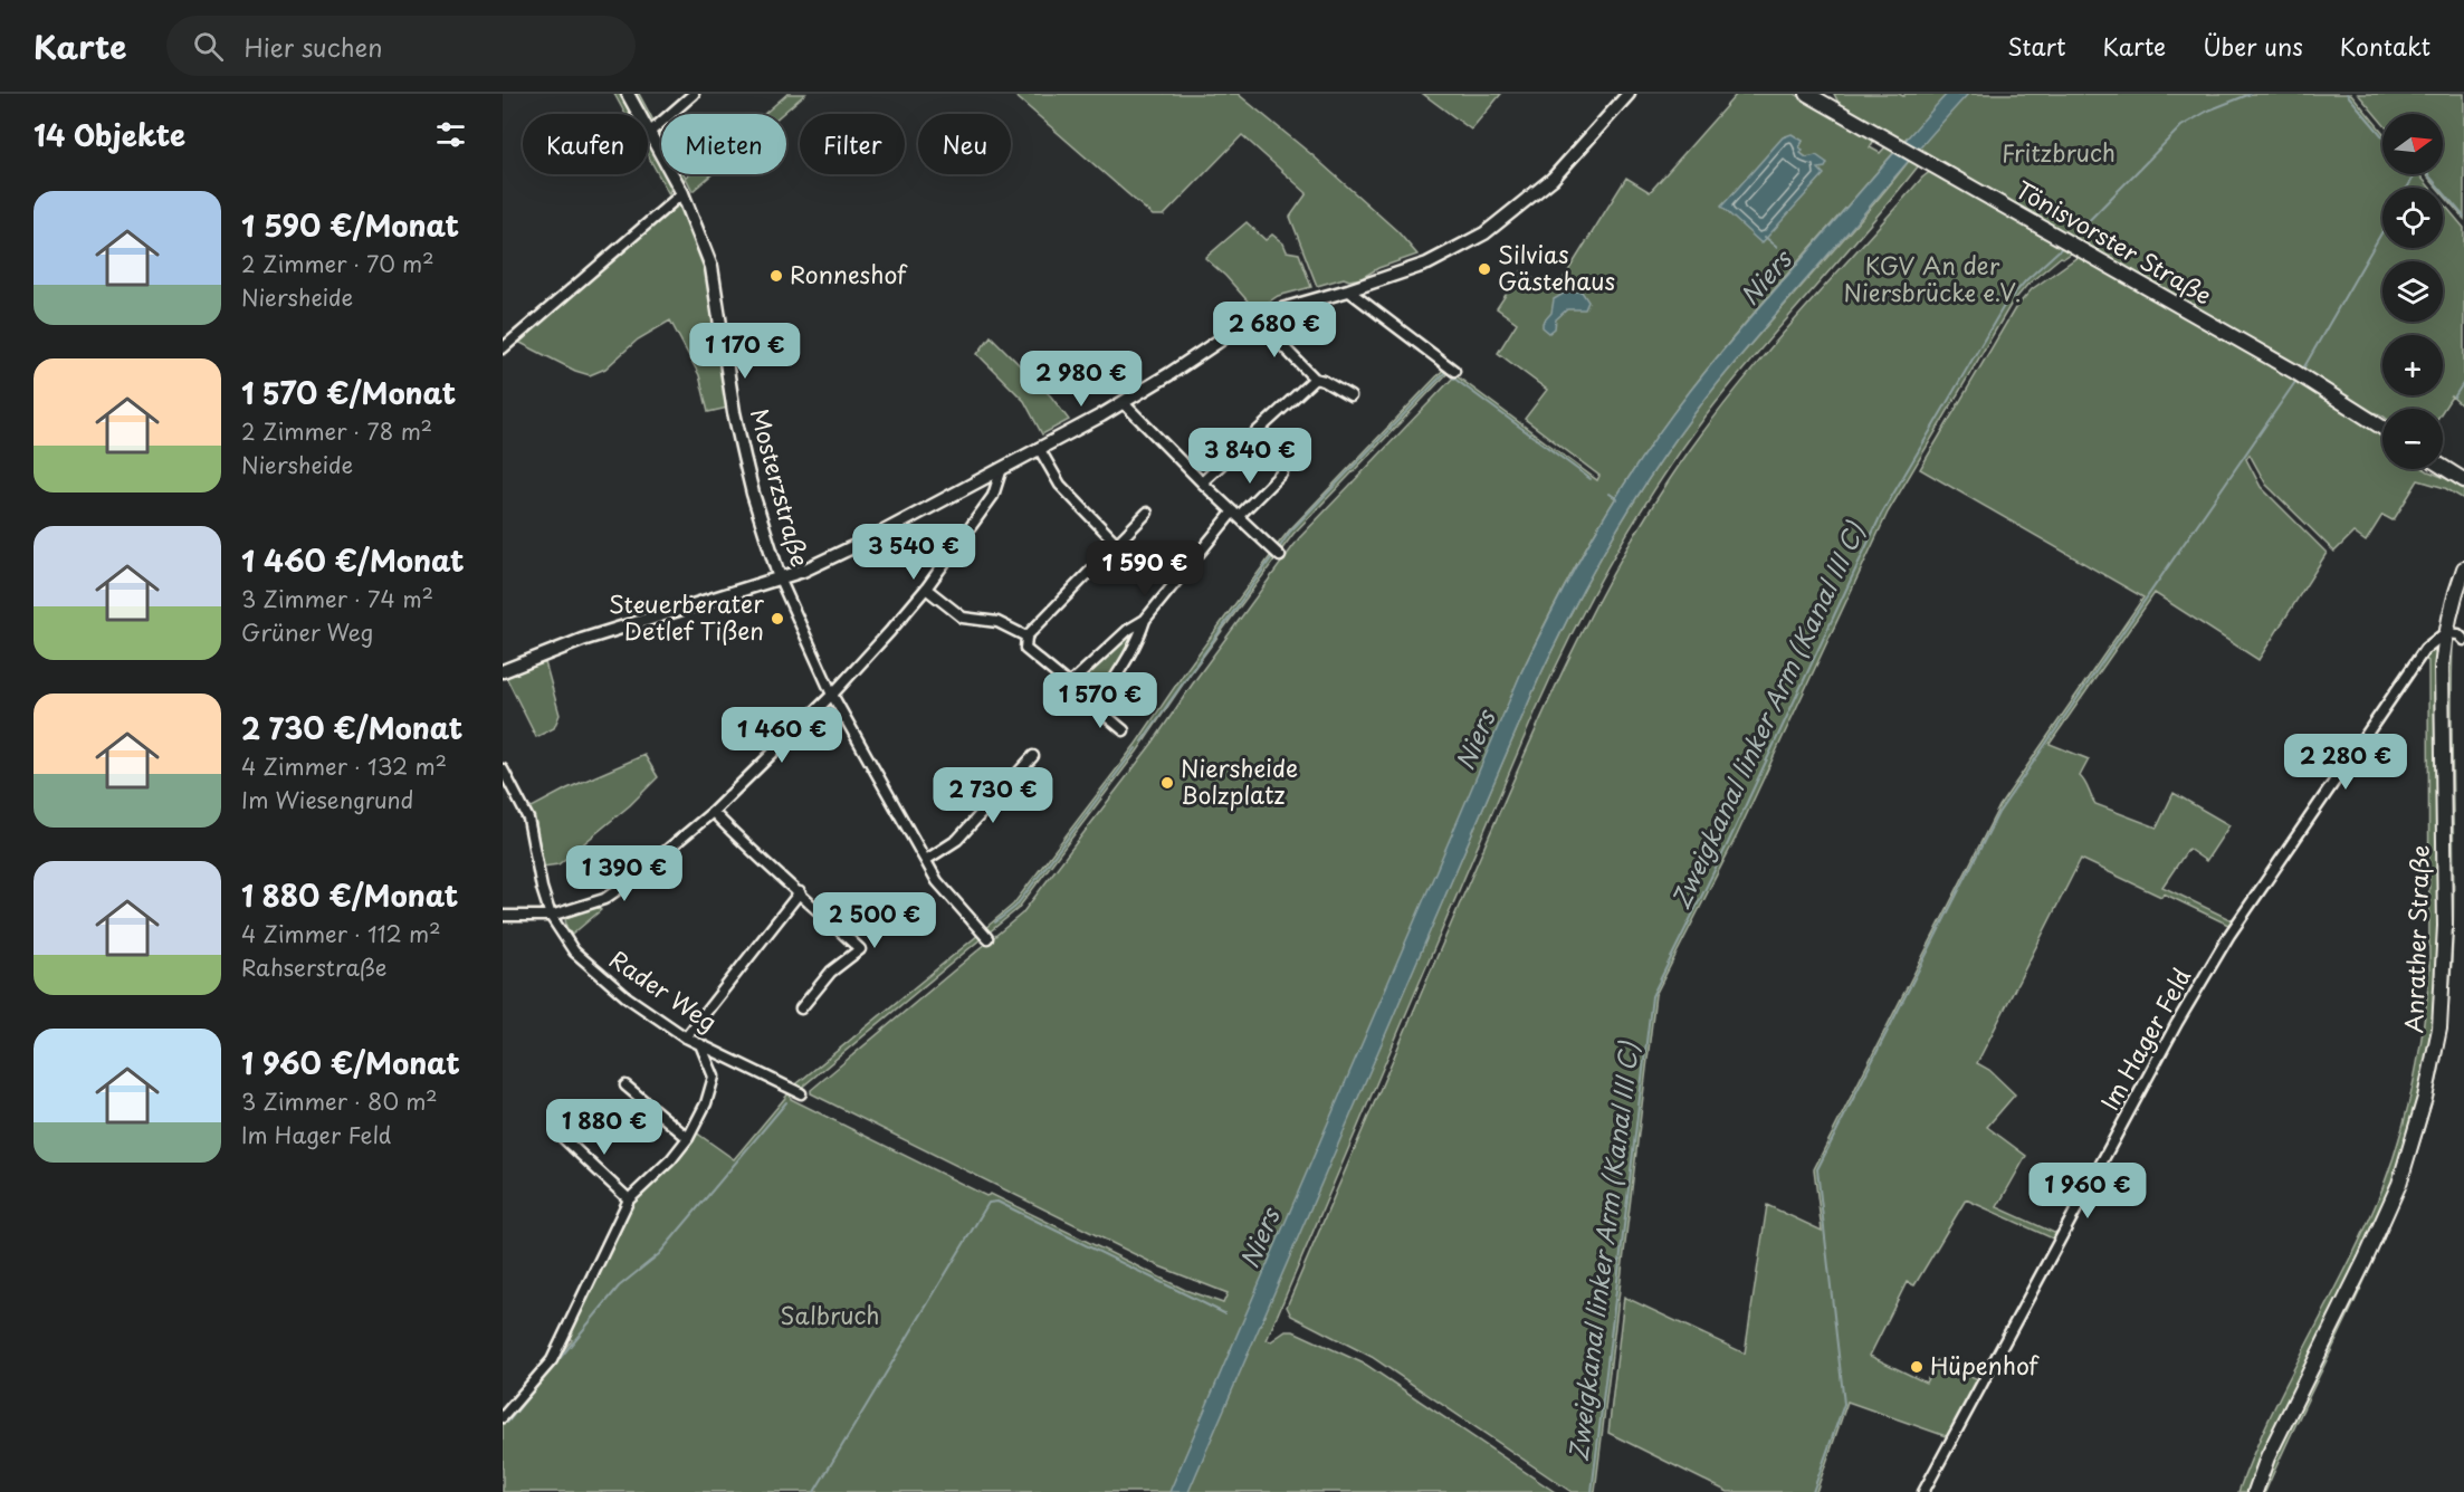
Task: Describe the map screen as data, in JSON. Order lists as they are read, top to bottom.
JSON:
{
  "streets": {
    "main road": ["Tönisvorster Straße", "Anrather Straße"],
    "street": ["Mosterzstraße", "Rader Weg", "Im Hager Feld"]
  },
  "crossings": [
    ["Anrather Straße", "Im Hager Feld"]
  ],
  "water": ["Niers", "Zweigkanal linker Arm (Kanal III C)"],
  "parks": ["Fritzbruch", "KGV An der Niersbrücke e.V.", "Salbruch"],
  "places": [
    "Silvias Gästehaus",
    "Ronneshof",
    "Steuerberater Detlef Tißen",
    "Niersheide Bolzplatz",
    "Hüpenhof"
  ],
  "north": "right",
  "page": {
    "header": "Karte",
    "search": "Hier suchen",
    "nav": [
      "Start",
      "Karte",
      "Über uns",
      "Kontakt"
    ],
    "heading": "14 Objekte",
    "map_buttons": ["+", "−"],
    "chip": [
      "Kaufen",
      "Mieten",
      "Filter",
      "Neu"
    ],
    "list": [
      {
        "name": "1 590 €/Monat",
        "note": "2 Zimmer · 70 m² · Niersheide"
      },
      {
        "name": "1 570 €/Monat",
        "note": "2 Zimmer · 78 m² · Niersheide"
      },
      {
        "name": "1 460 €/Monat",
        "note": "3 Zimmer · 74 m² · Grüner Weg"
      },
      {
        "name": "2 730 €/Monat",
        "note": "4 Zimmer · 132 m² · Im Wiesengrund"
      },
      {
        "name": "1 880 €/Monat",
        "note": "4 Zimmer · 112 m² · Rahserstraße"
      },
      {
        "name": "1 960 €/Monat",
        "note": "3 Zimmer · 80 m² · Im Hager Feld"
      }
    ],
    "price": [
      "2 680 €",
      "1 170 €",
      "2 980 €",
      "3 840 €",
      "3 540 €",
      "1 590 €",
      "1 570 €",
      "1 460 €",
      "2 280 €",
      "2 730 €",
      "1 390 €",
      "2 500 €",
      "1 880 €",
      "1 960 €"
    ]
  }
}
